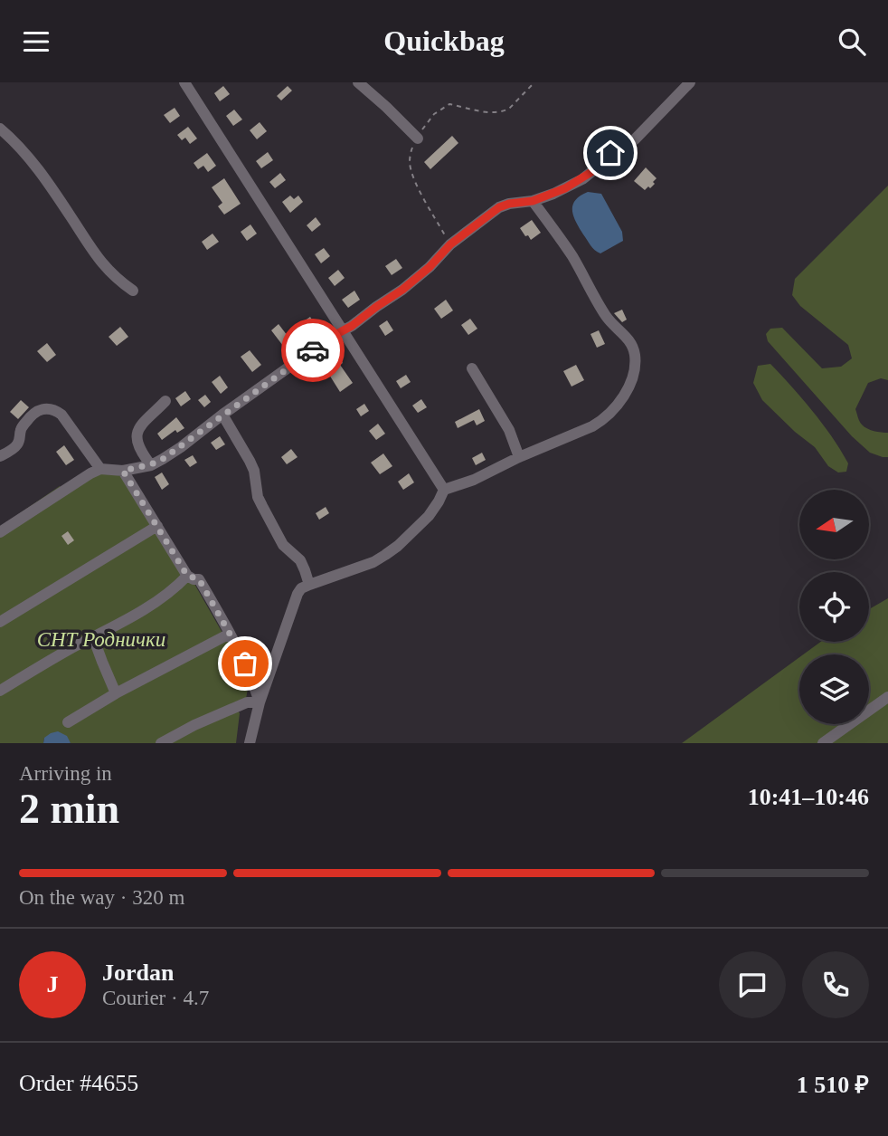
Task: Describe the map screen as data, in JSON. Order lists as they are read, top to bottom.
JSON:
{
  "parks": ["СНТ Роднички"],
  "north": "left",
  "page": {
    "header": "Quickbag",
    "heading": ["2 min", "Arriving in", "10:41–10:46"],
    "panel": [
      "Jordan",
      "Courier · 4.7",
      "Order #4655",
      "1 510 ₽"
    ],
    "bar": "On the way · 320 m",
    "round": "J"
  }
}
